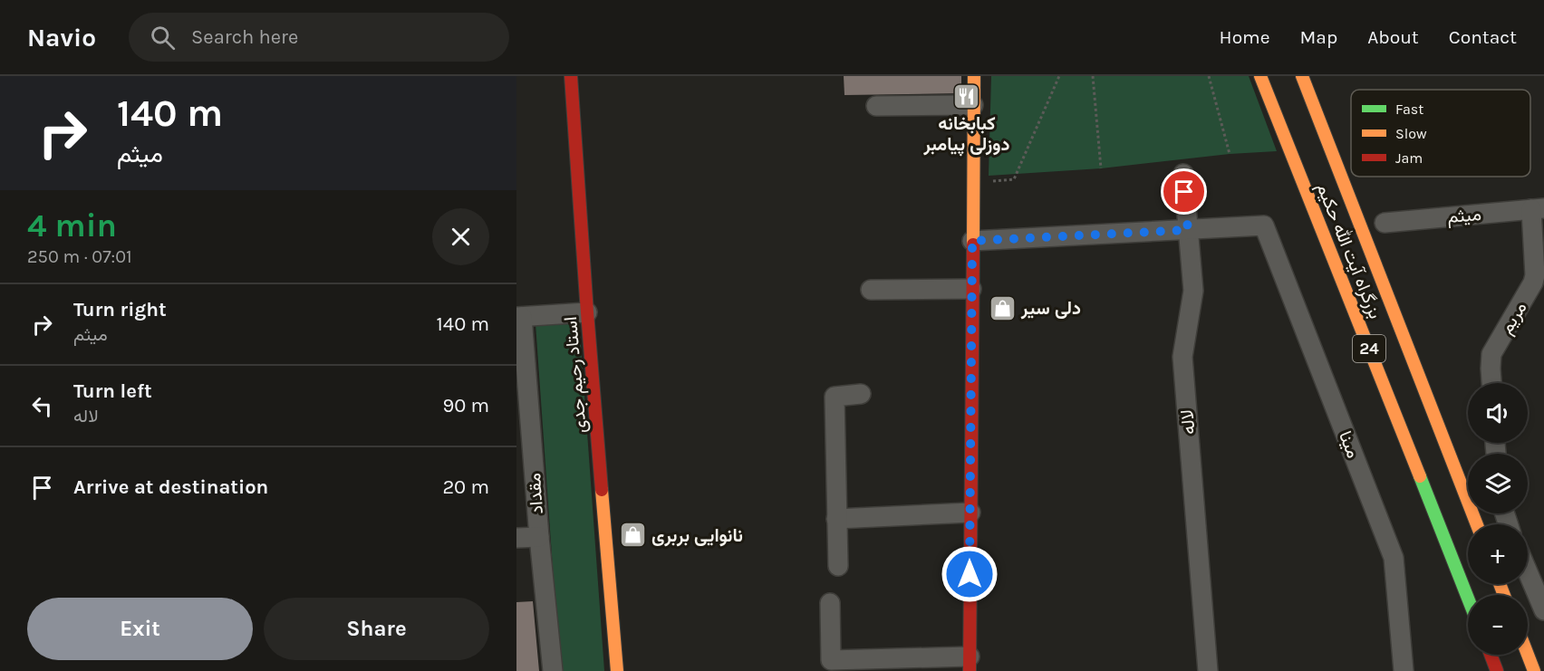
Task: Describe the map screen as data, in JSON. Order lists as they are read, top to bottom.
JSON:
{
  "streets": {
    "main road": ["بزرگراه آیت الله حکیم", "24", "استاد رحیم جدی"],
    "street": [
      "میثم",
      "مریم",
      "لاله",
      "مینا",
      "مقداد"
    ]
  },
  "crossings": [
    ["میثم", "مریم"],
    ["لاله", "مینا"]
  ],
  "places": {
    "restaurant": ["کبابخانه دوزلی پیامبر"],
    "shop": ["دلی سیر", "نانوایی بربری"]
  },
  "legend": ["Fast", "Slow", "Jam"],
  "page": {
    "header": "Navio",
    "search": "Search here",
    "nav": [
      "Home",
      "Map",
      "About",
      "Contact"
    ],
    "turn": ["140 m", "میثم"],
    "heading": ["4 min", "250 m · 07:01"],
    "list": [
      {
        "name": "Turn right",
        "note": "میثم",
        "value": "140 m"
      },
      {
        "name": "Turn left",
        "note": "لاله",
        "value": "90 m"
      },
      {
        "name": "Arrive at destination",
        "value": "20 m"
      }
    ],
    "map_buttons": ["+", "−"],
    "buttons": ["Exit", "Share"]
  }
}
